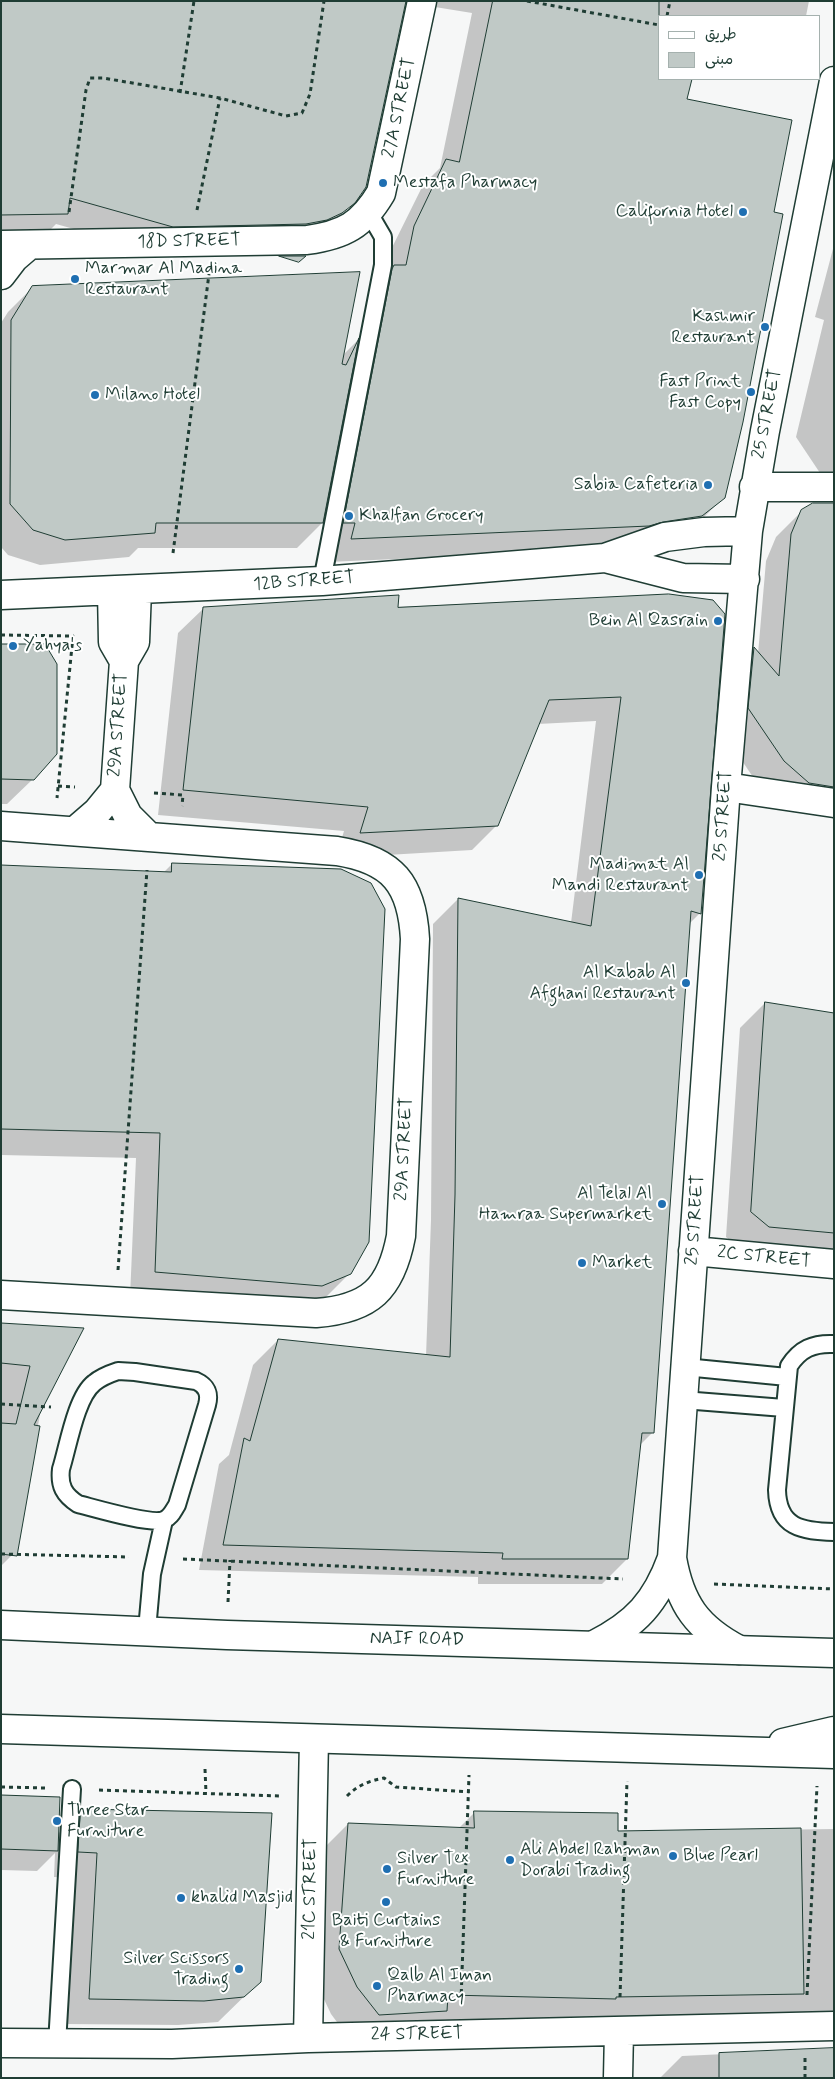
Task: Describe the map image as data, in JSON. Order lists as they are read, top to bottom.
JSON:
{
  "streets": {
    "street": [
      "27A STREET",
      "18D STREET",
      "25 STREET",
      "12B STREET",
      "29A STREET",
      "2C STREET",
      "NAIF ROAD",
      "21C STREET",
      "24 STREET"
    ]
  },
  "crossings": [
    ["27A STREET", "18D STREET"],
    ["25 STREET", "12B STREET"],
    ["25 STREET", "2C STREET"],
    ["25 STREET", "NAIF ROAD"],
    ["12B STREET", "29A STREET"],
    ["21C STREET", "24 STREET"]
  ],
  "places": [
    "Mestafa Pharmacy",
    "California Hotel",
    "Marmar Al Madina Restaurant",
    "Kashmir Restaurant",
    "Fast Print Fast Copy",
    "Milano Hotel",
    "Sabia Cafeteria",
    "Khalfan Grocery",
    "Bein Al Qasrain",
    "Yahya's",
    "Madimat Al Mandi Restaurant",
    "Al Kabab Al Afghani Restaurant",
    "Al Telal Al Hamraa Supermarket",
    "Market",
    "Three Star Furniture",
    "Blue Pearl",
    "Ali Abdel Rahman Dorabi Trading",
    "Silver Tex Furniture",
    "khalid Masjid",
    "Baiti Curtains & Furniture",
    "Silver Scissors Trading",
    "Qalb Al Iman Pharmacy"
  ],
  "legend": ["طريق", "مبنى"]
}
